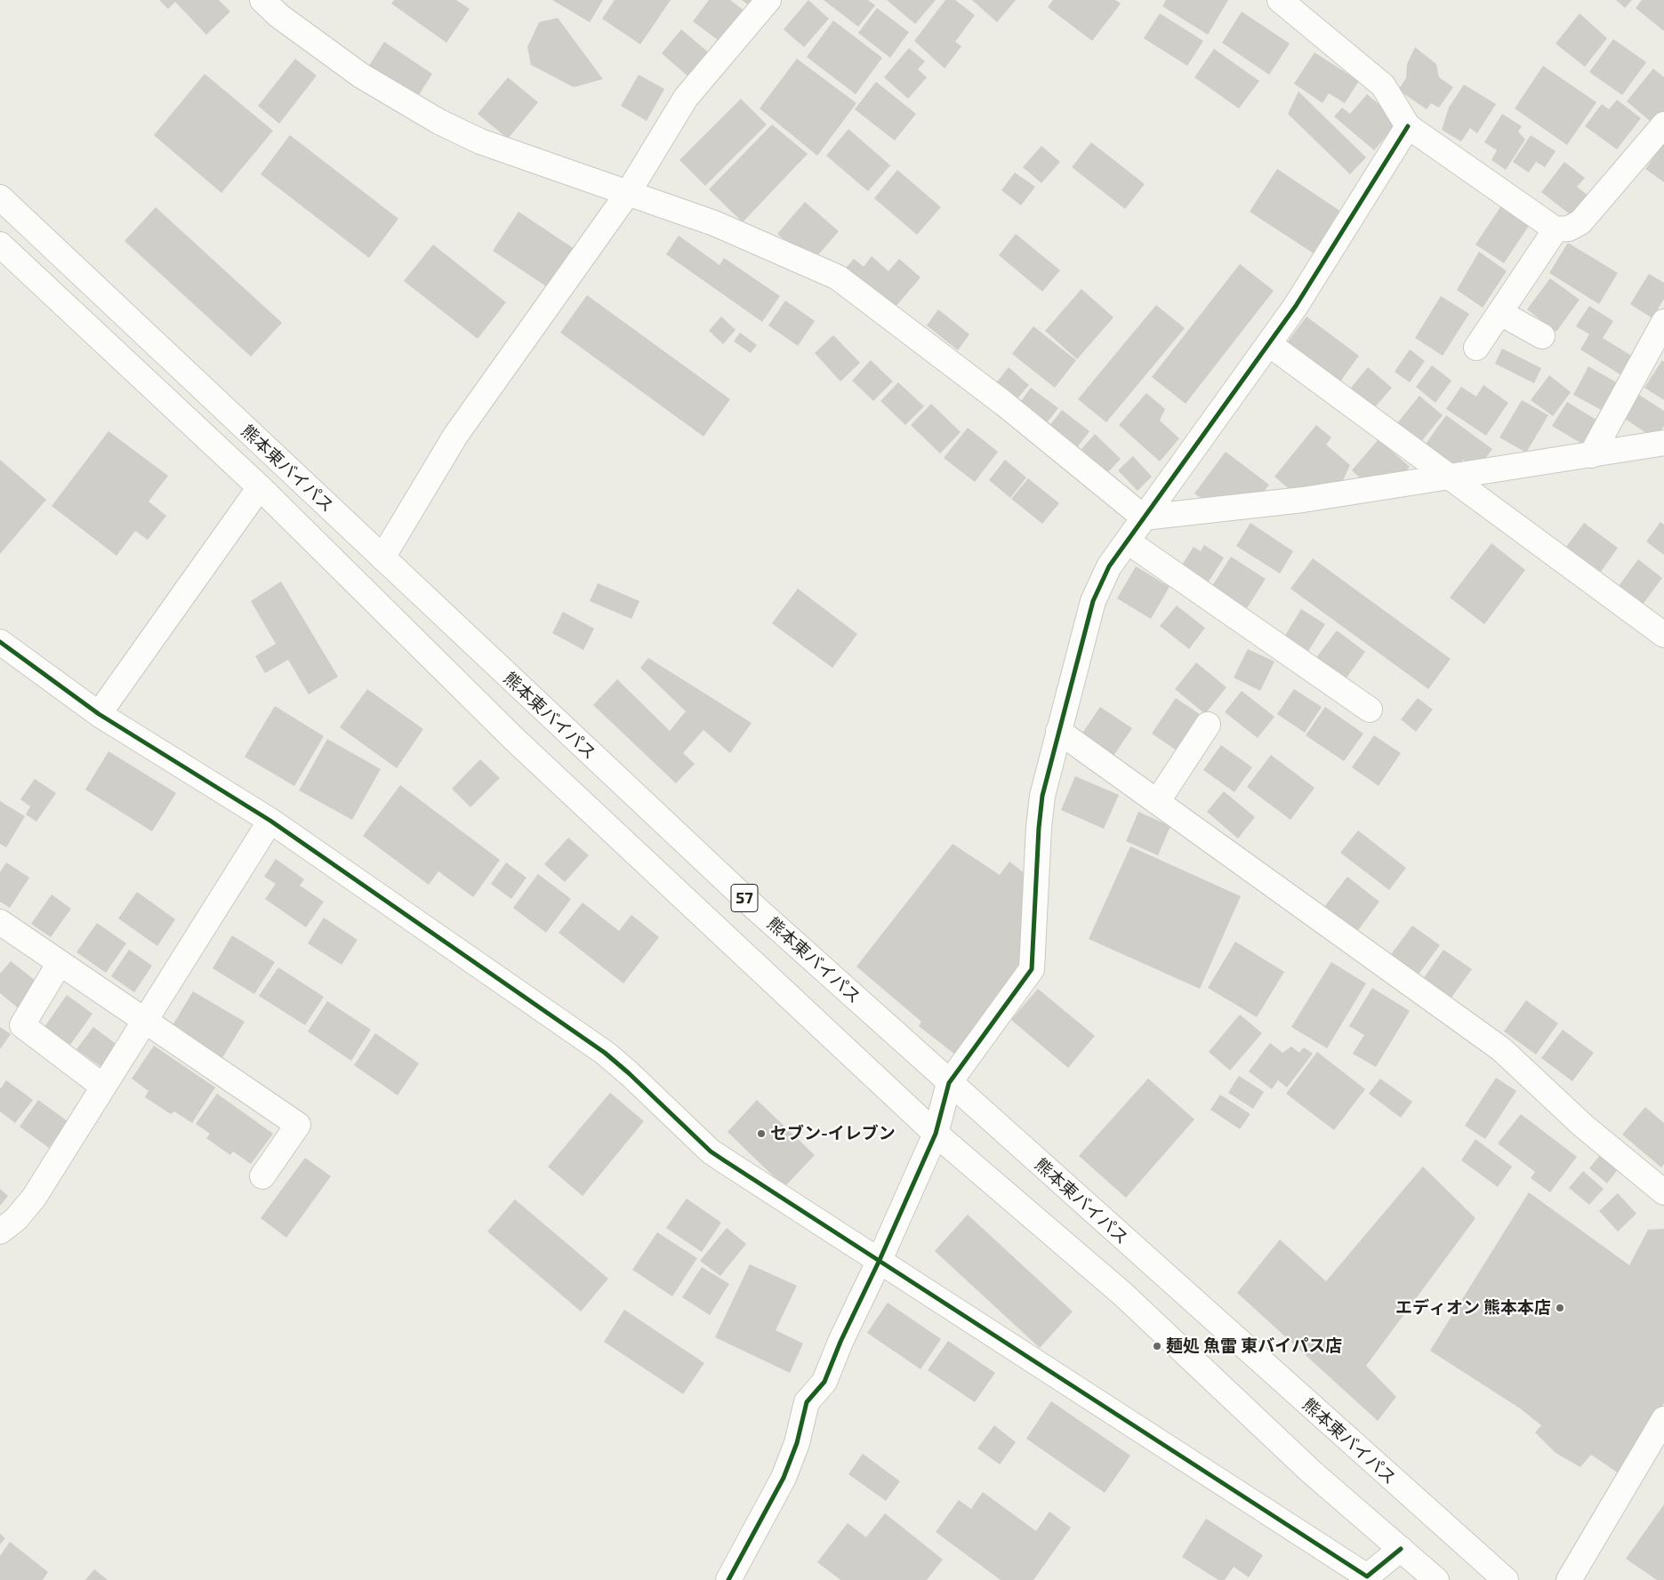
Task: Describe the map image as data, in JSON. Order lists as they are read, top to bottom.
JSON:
{
  "streets": {
    "main road": ["熊本東バイパス", "57"]
  },
  "places": ["セブン-イレブン", "エディオン 熊本本店", "麺処 魚雷 東バイパス店"]
}
